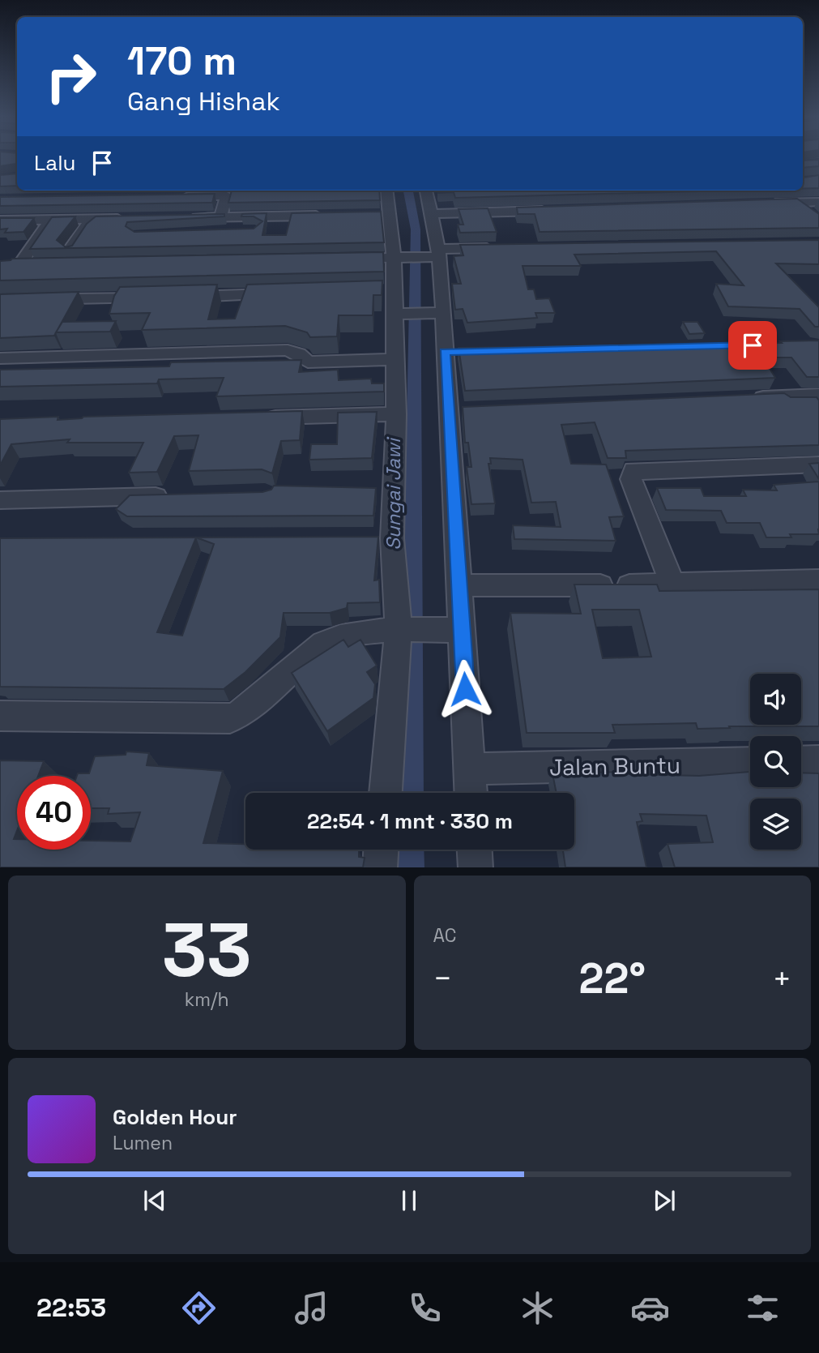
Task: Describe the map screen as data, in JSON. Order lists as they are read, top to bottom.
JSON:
{
  "streets": {
    "street": ["Jalan Buntu"]
  },
  "water": ["Sungai Jawi"],
  "page": {
    "turn": ["170 m", "Gang Hishak"],
    "then": "Lalu",
    "limit": "40",
    "trip": "22:54 · 1 mnt · 330 m",
    "tile": [
      ["33", "km/h"],
      "AC"
    ],
    "heat": ["−", "22°", "+"],
    "song": ["Golden Hour", "Lumen"],
    "tabs": "22:53"
  }
}
